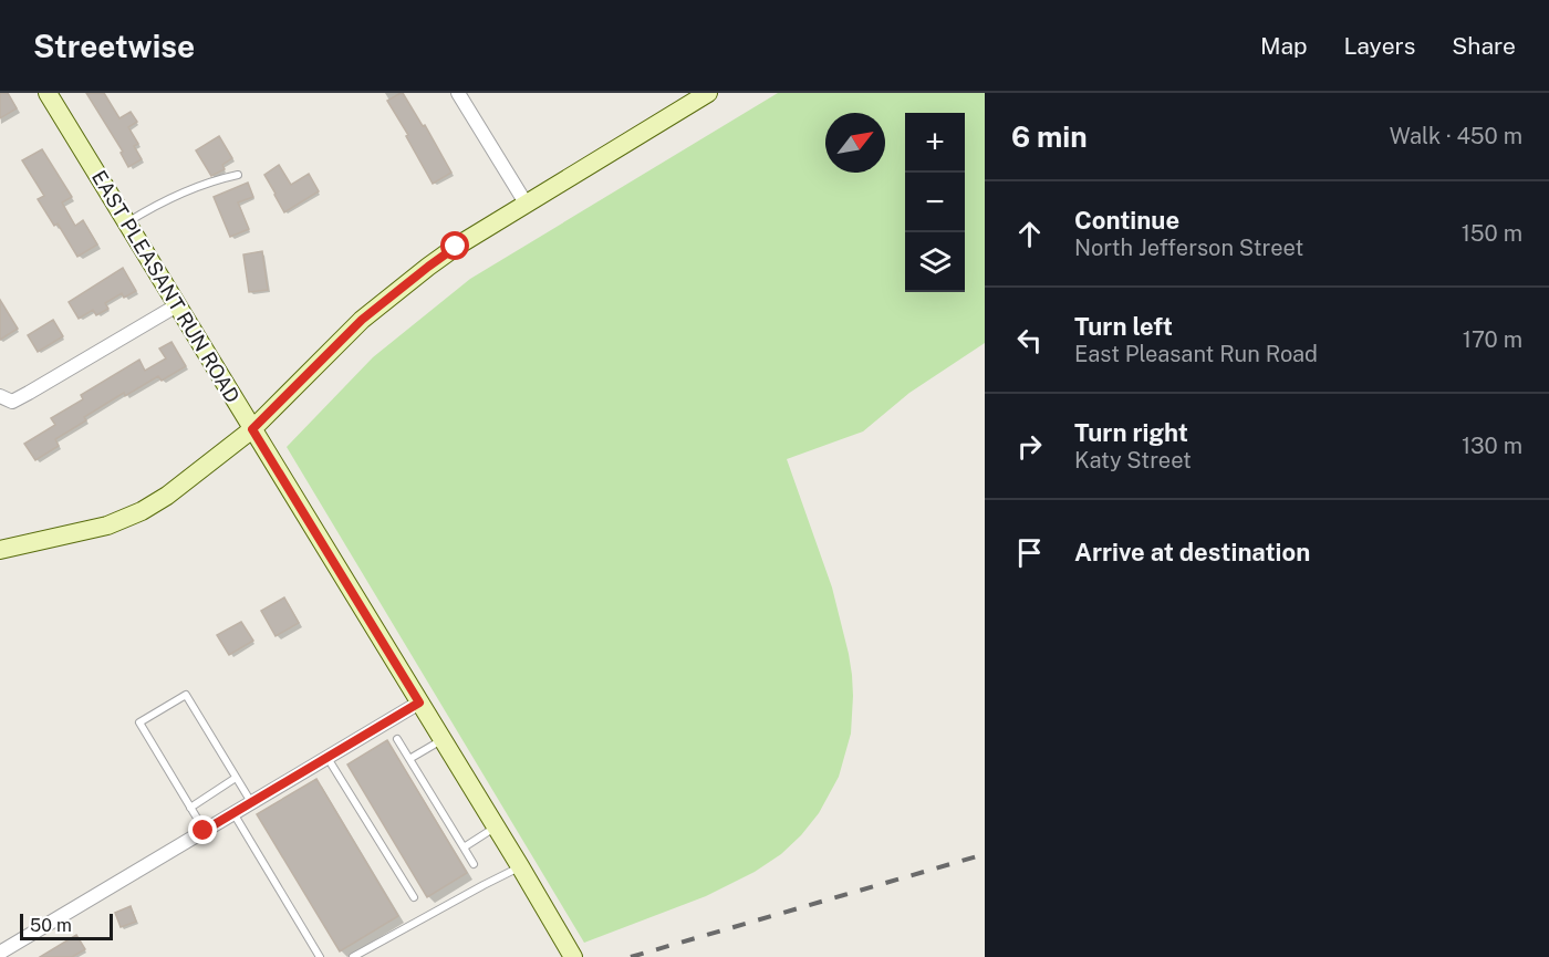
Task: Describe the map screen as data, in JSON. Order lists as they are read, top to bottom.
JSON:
{
  "streets": {
    "main road": ["EAST PLEASANT RUN ROAD"]
  },
  "scale_bar": "50 m",
  "north": "top right",
  "page": {
    "header": "Streetwise",
    "nav": ["Map", "Layers", "Share"],
    "heading": ["6 min", "Walk · 450 m"],
    "map_buttons": ["+", "−"],
    "list": [
      ["Continue", "North Jefferson Street", "150 m"],
      ["Turn left", "East Pleasant Run Road", "170 m"],
      ["Turn right", "Katy Street", "130 m"],
      "Arrive at destination"
    ],
    "scale": "50 m"
  }
}
